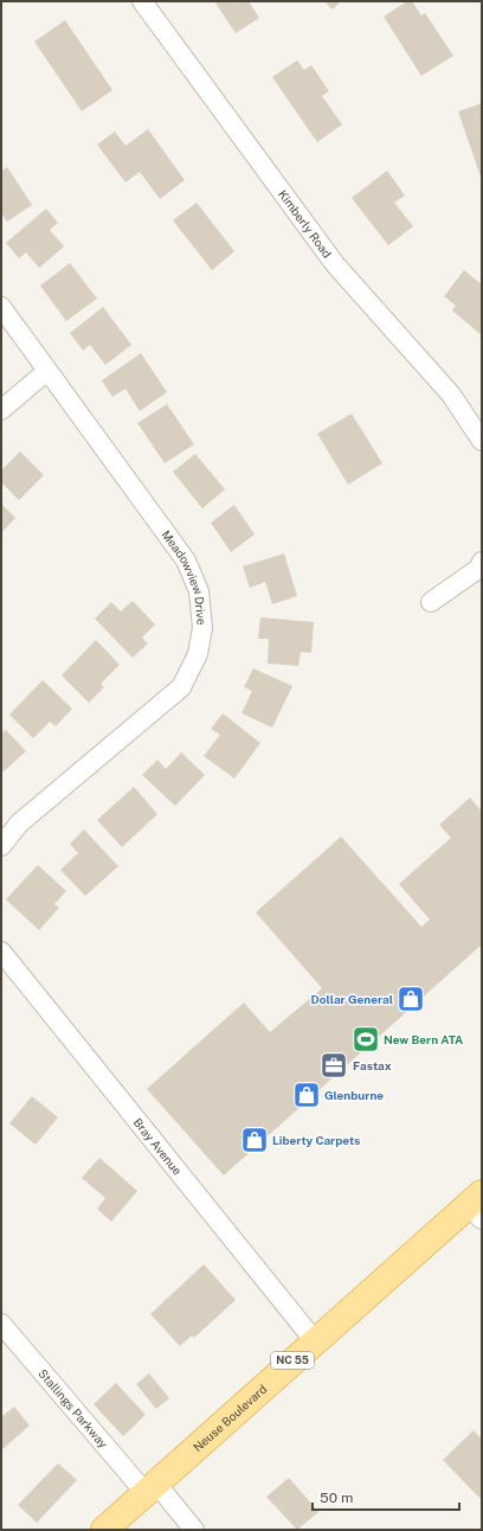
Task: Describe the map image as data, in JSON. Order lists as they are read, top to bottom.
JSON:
{
  "streets": {
    "main road": ["NC 55", "Neuse Boulevard"],
    "street": [
      "Kimberly Road",
      "Meadowview Drive",
      "Bray Avenue",
      "Stallings Parkway"
    ]
  },
  "crossings": [
    ["Bray Avenue", "Neuse Boulevard"],
    ["Stallings Parkway", "Neuse Boulevard"]
  ],
  "places": {
    "shop": ["Dollar General", "Glenburne", "Liberty Carpets"],
    "sports": ["New Bern ATA"],
    "office": ["Fastax"]
  },
  "scale_bar": "50 m"
}
